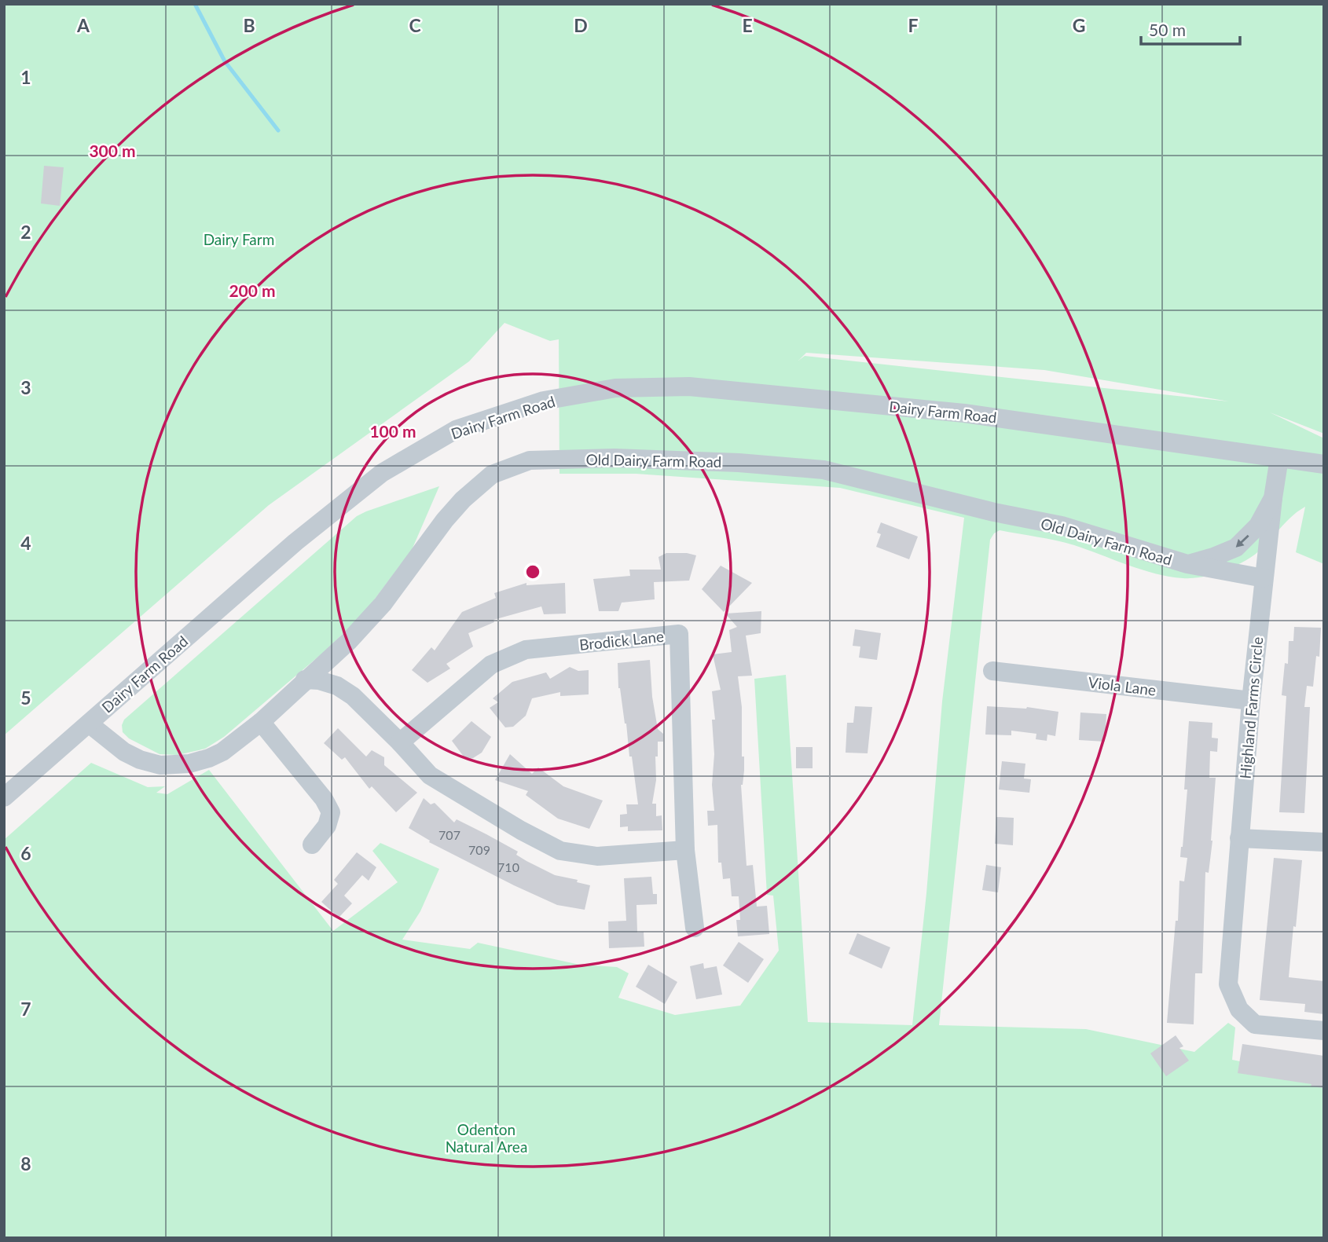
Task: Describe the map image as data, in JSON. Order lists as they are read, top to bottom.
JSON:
{
  "streets": {
    "street": [
      "Dairy Farm Road",
      "Old Dairy Farm Road",
      "Brodick Lane",
      "Viola Lane",
      "Highland Farms Circle"
    ]
  },
  "crossings": [
    ["Dairy Farm Road", "Old Dairy Farm Road"],
    ["Old Dairy Farm Road", "Highland Farms Circle"],
    ["Viola Lane", "Highland Farms Circle"]
  ],
  "parks": ["Dairy Farm", "Odenton Natural Area"],
  "house_numbers": ["707", "709", "710"],
  "scale_bar": "50 m",
  "grid": {
    "columns": [
      "A",
      "B",
      "C",
      "D",
      "E",
      "F",
      "G"
    ],
    "rows": [
      "1",
      "2",
      "3",
      "4",
      "5",
      "6",
      "7",
      "8"
    ]
  },
  "rings": ["300 m", "200 m", "100 m"]
}
